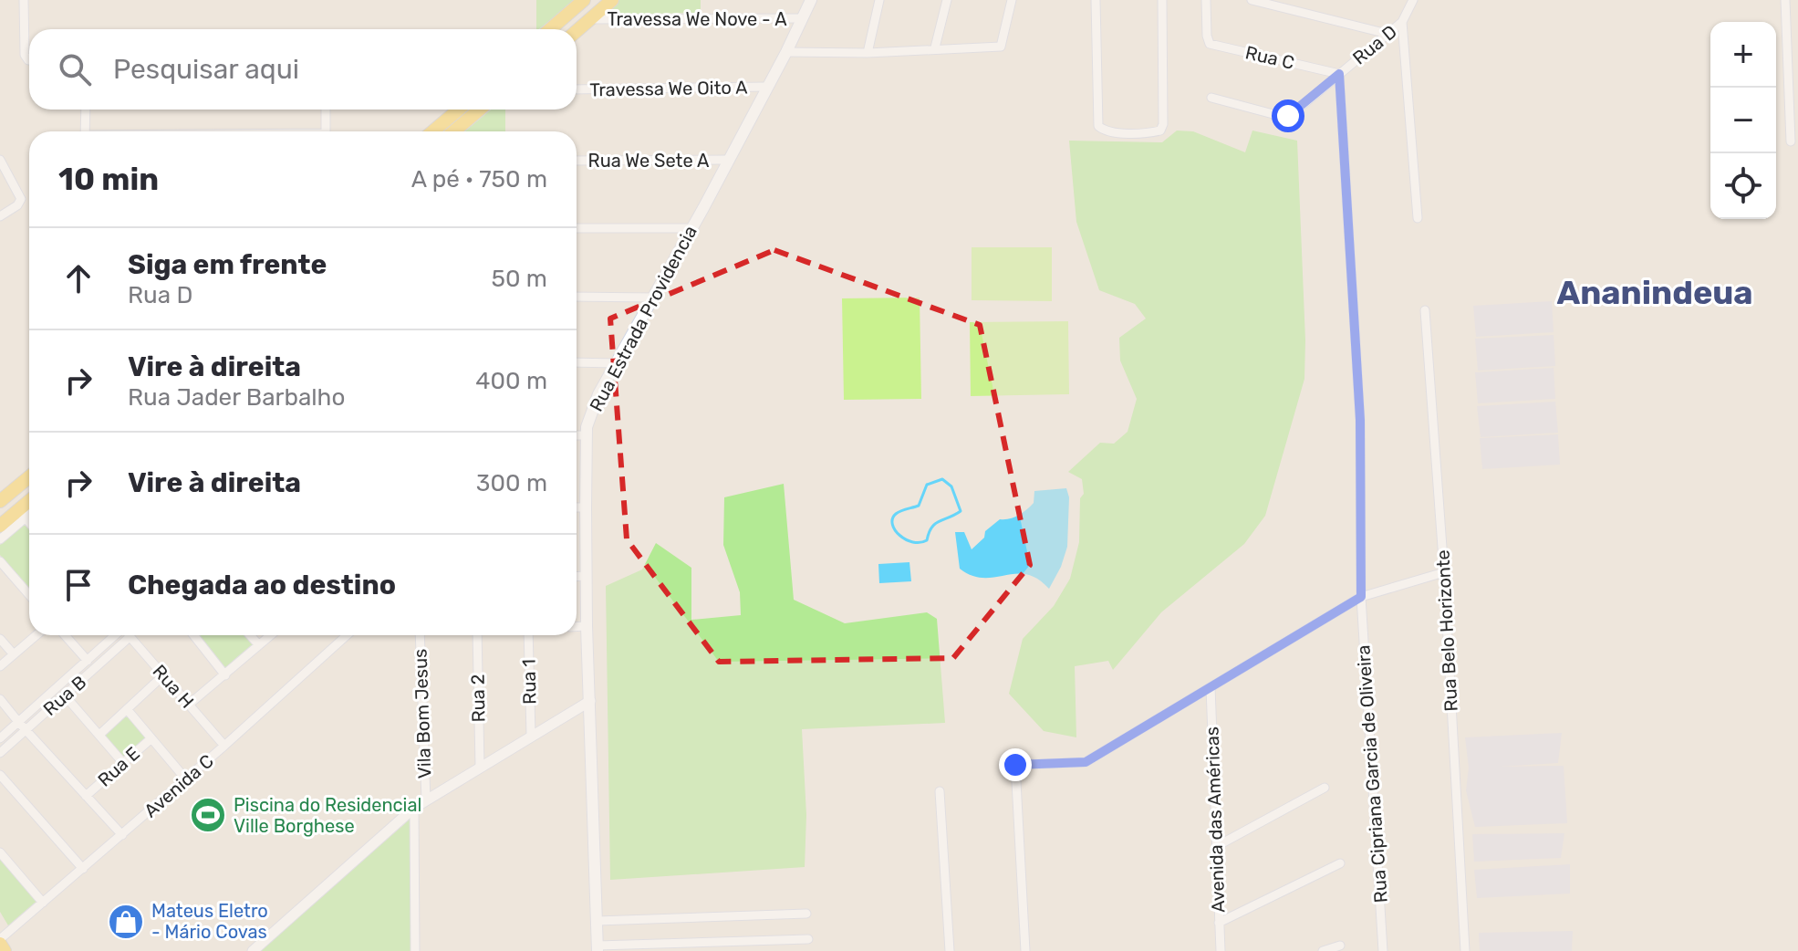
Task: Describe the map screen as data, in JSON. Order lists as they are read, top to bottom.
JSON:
{
  "streets": {
    "main road": ["Rua Estrada Providencia"],
    "street": [
      "Travessa We Nove - A",
      "Rua D",
      "Rua C",
      "Travessa We Oito A",
      "Rua We Sete A",
      "Rua Belo Horizonte",
      "Rua 1",
      "Rua H",
      "Rua B",
      "Rua 2",
      "Vila Bom Jesus",
      "Rua E",
      "Rua Cipriana Garcia de Oliveira",
      "Avenida C",
      "Avenida das Américas"
    ]
  },
  "crossings": [
    ["Travessa We Nove - A", "Rua Estrada Providencia"],
    ["Rua D", "Rua C"],
    ["Rua D", "Rua Cipriana Garcia de Oliveira"],
    ["Rua C", "Rua Cipriana Garcia de Oliveira"],
    ["Travessa We Oito A", "Rua Estrada Providencia"],
    ["Rua We Sete A", "Rua Estrada Providencia"],
    ["Rua H", "Rua B"],
    ["Rua H", "Avenida C"]
  ],
  "districts": ["Ananindeua"],
  "places": {
    "sports": ["Piscina do Residencial Ville Borghese"],
    "shop": ["Mateus Eletro - Mário Covas"]
  },
  "page": {
    "map_buttons": ["+", "−"],
    "search": "Pesquisar aqui",
    "heading": ["10 min", "A pé · 750 m"],
    "list": [
      ["Siga em frente", "Rua D", "50 m"],
      ["Vire à direita", "Rua Jader Barbalho", "400 m"],
      ["Vire à direita", "300 m"],
      "Chegada ao destino"
    ]
  }
}
